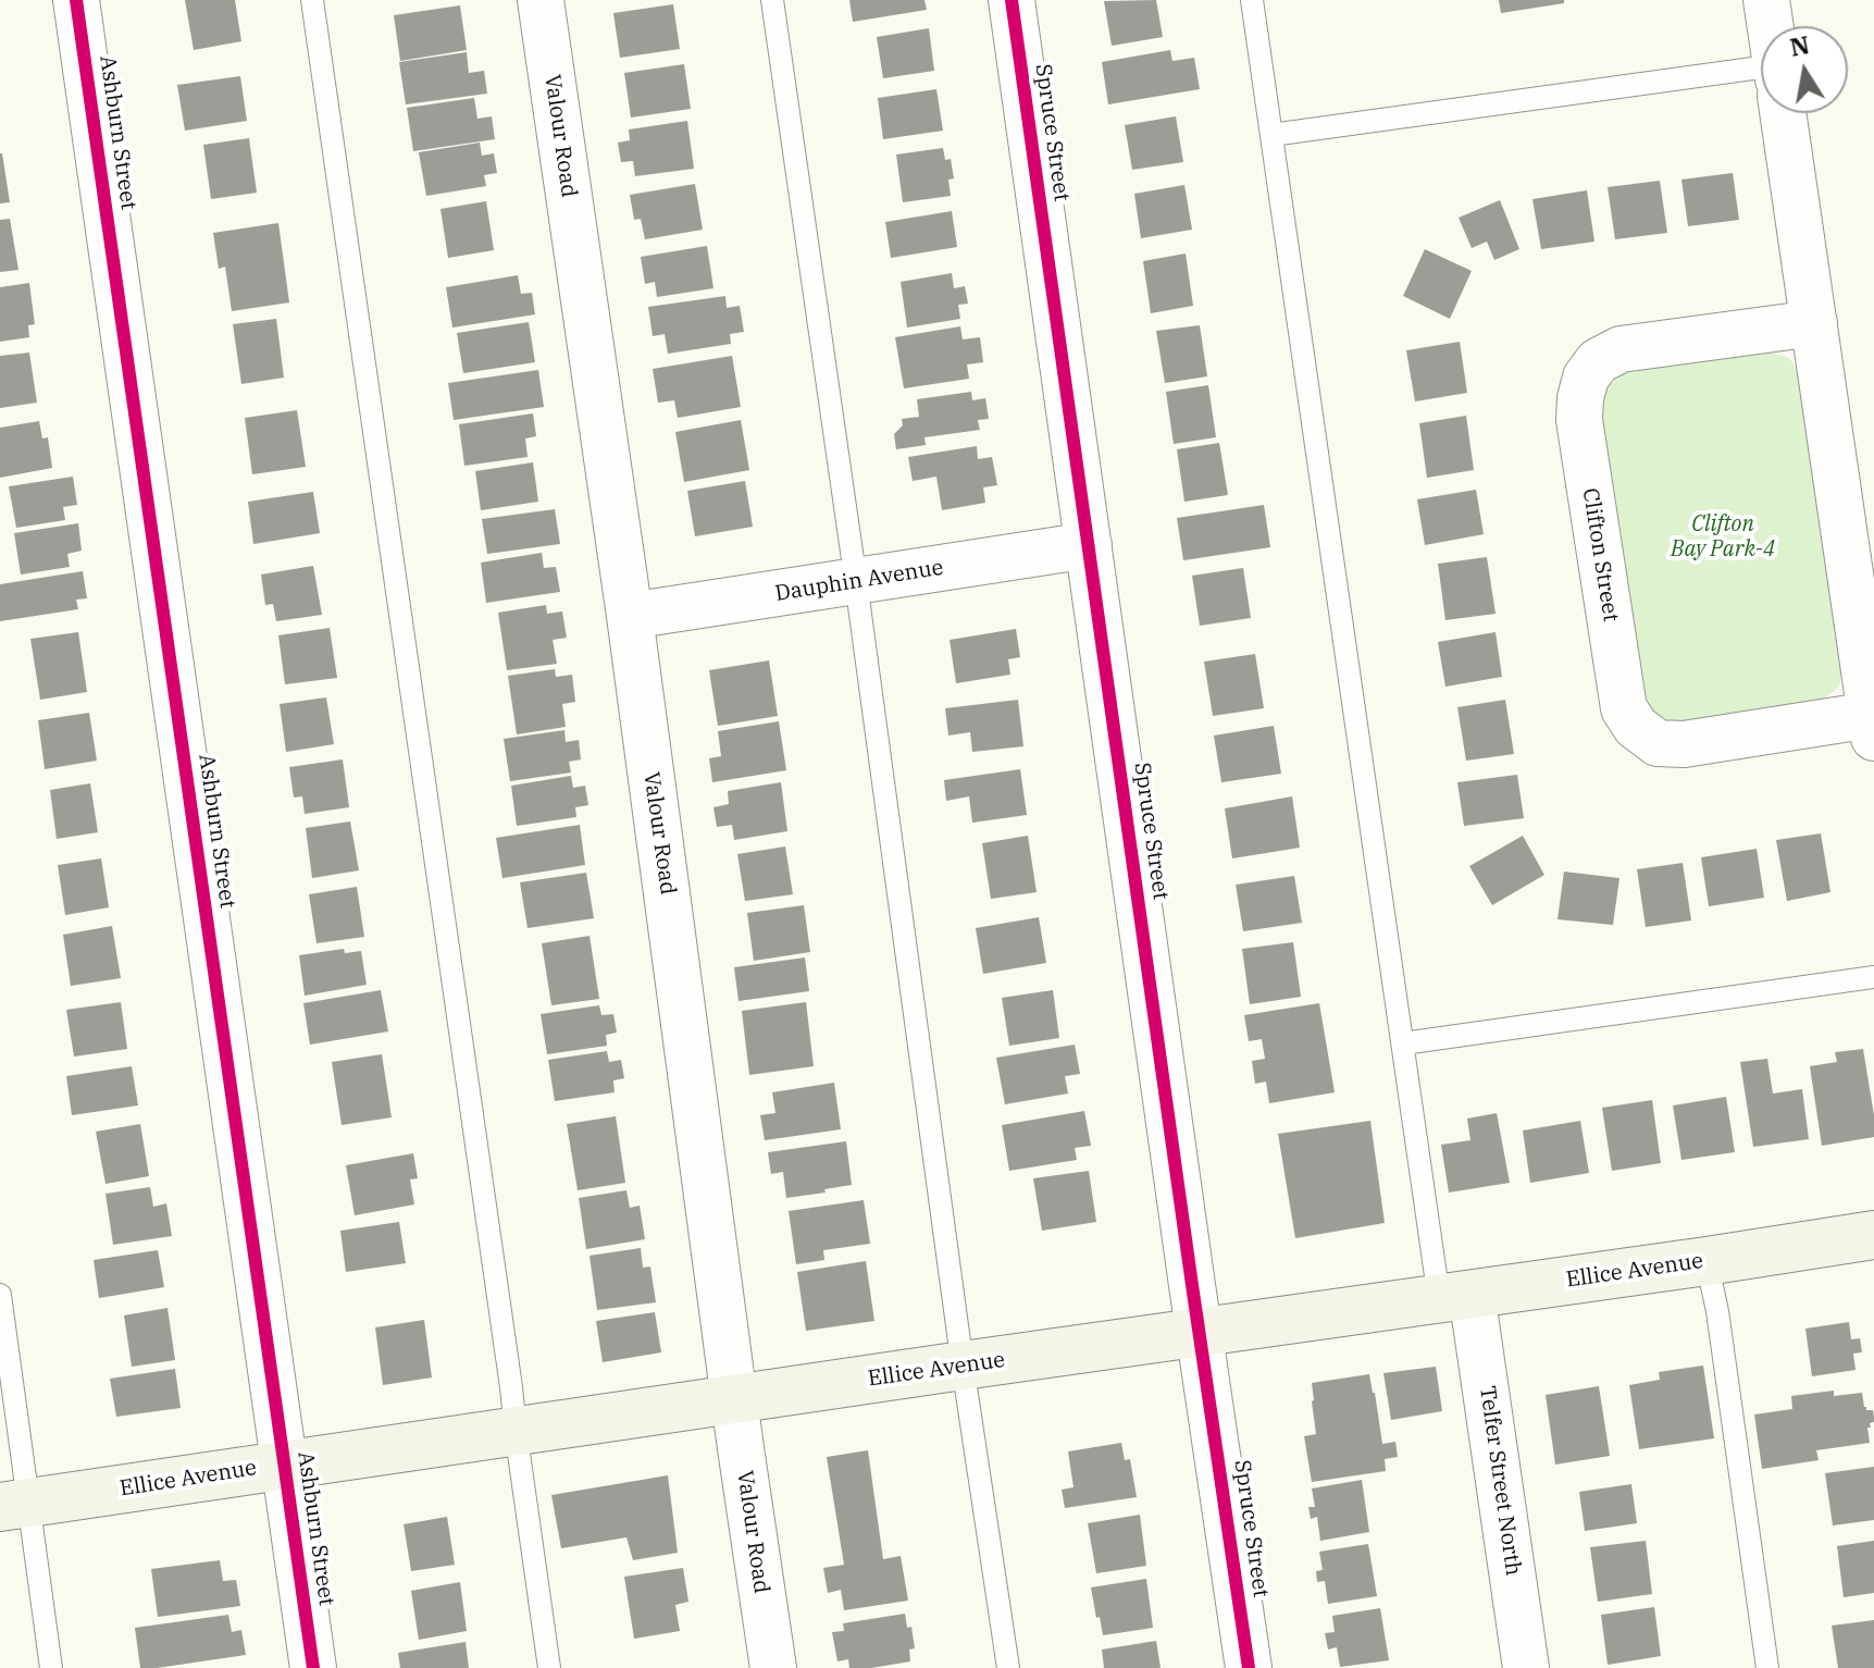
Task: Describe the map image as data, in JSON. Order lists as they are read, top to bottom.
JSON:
{
  "streets": {
    "main road": ["Ellice Avenue"],
    "street": [
      "Ashburn Street",
      "Spruce Street",
      "Valour Road",
      "Clifton Street",
      "Dauphin Avenue",
      "Telfer Street North"
    ]
  },
  "crossings": [
    ["Ashburn Street", "Ellice Avenue"],
    ["Spruce Street", "Dauphin Avenue"],
    ["Spruce Street", "Ellice Avenue"],
    ["Valour Road", "Dauphin Avenue"],
    ["Valour Road", "Ellice Avenue"],
    ["Ellice Avenue", "Telfer Street North"]
  ],
  "parks": ["Clifton Bay Park-4"],
  "north": "top"
}
